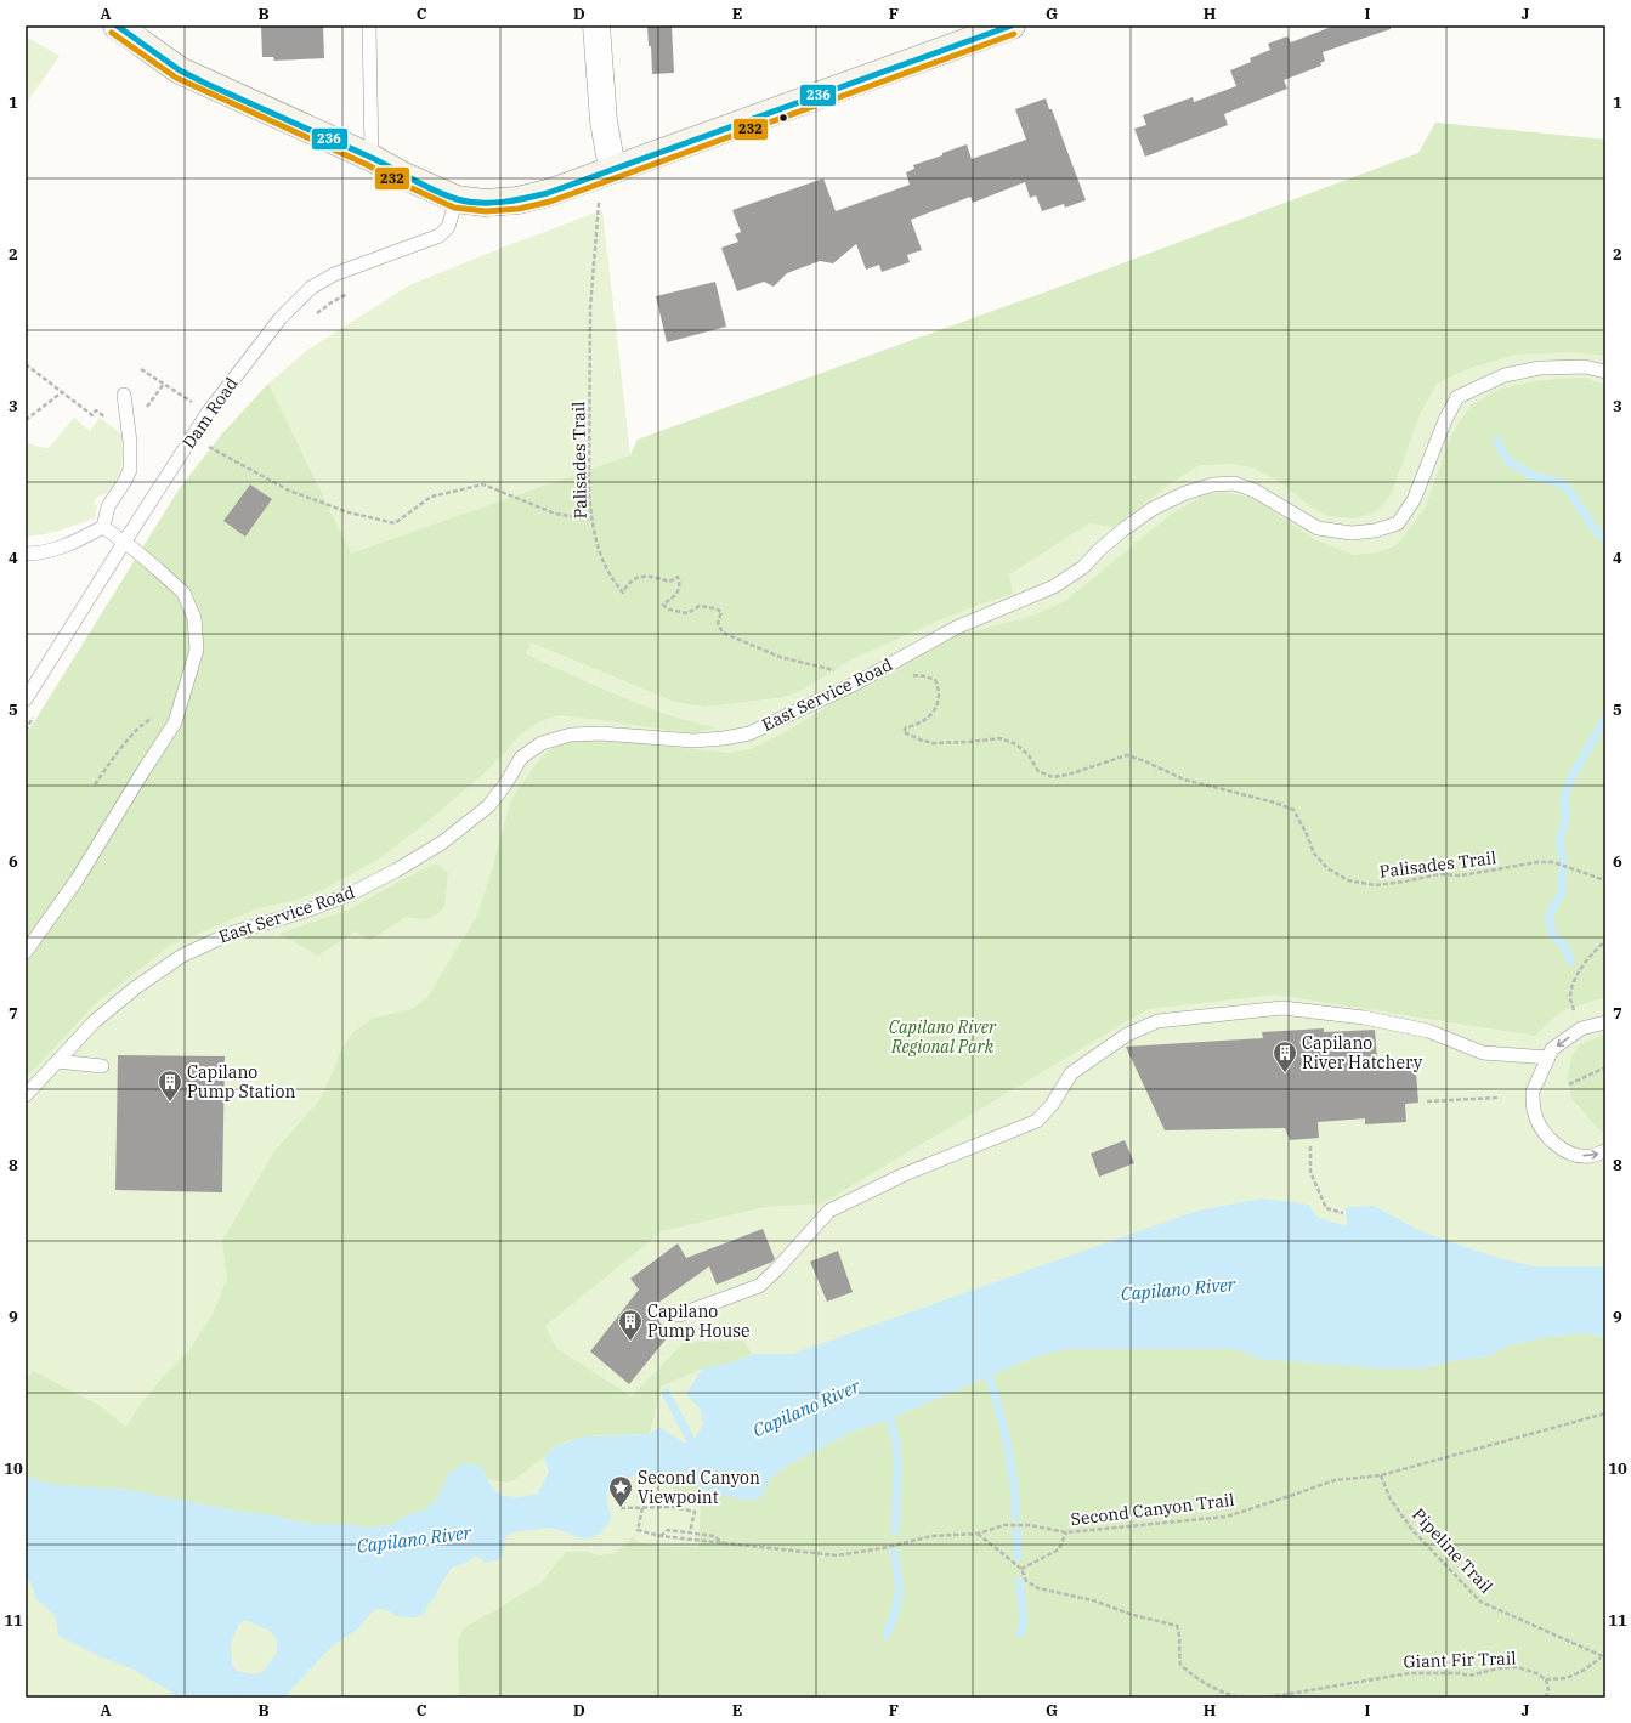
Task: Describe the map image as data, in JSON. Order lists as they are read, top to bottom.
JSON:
{
  "streets": {
    "lane": ["Dam Road", "East Service Road"],
    "path": [
      "Palisades Trail",
      "Second Canyon Trail",
      "Pipeline Trail",
      "Giant Fir Trail"
    ]
  },
  "crossings": [
    ["Palisades Trail", "East Service Road"],
    ["Second Canyon Trail", "Pipeline Trail"]
  ],
  "water": ["Capilano River"],
  "parks": ["Capilano River Regional Park"],
  "places": {
    "building": ["Capilano River Hatchery", "Capilano Pump Station", "Capilano Pump House"],
    "place": ["Second Canyon Viewpoint"]
  },
  "lines": ["transit line 236", "transit line 232"],
  "grid": {
    "columns": [
      "A",
      "B",
      "C",
      "D",
      "E",
      "F",
      "G",
      "H",
      "I",
      "J"
    ],
    "rows": [
      "1",
      "2",
      "3",
      "4",
      "5",
      "6",
      "7",
      "8",
      "9",
      "10",
      "11"
    ]
  }
}
